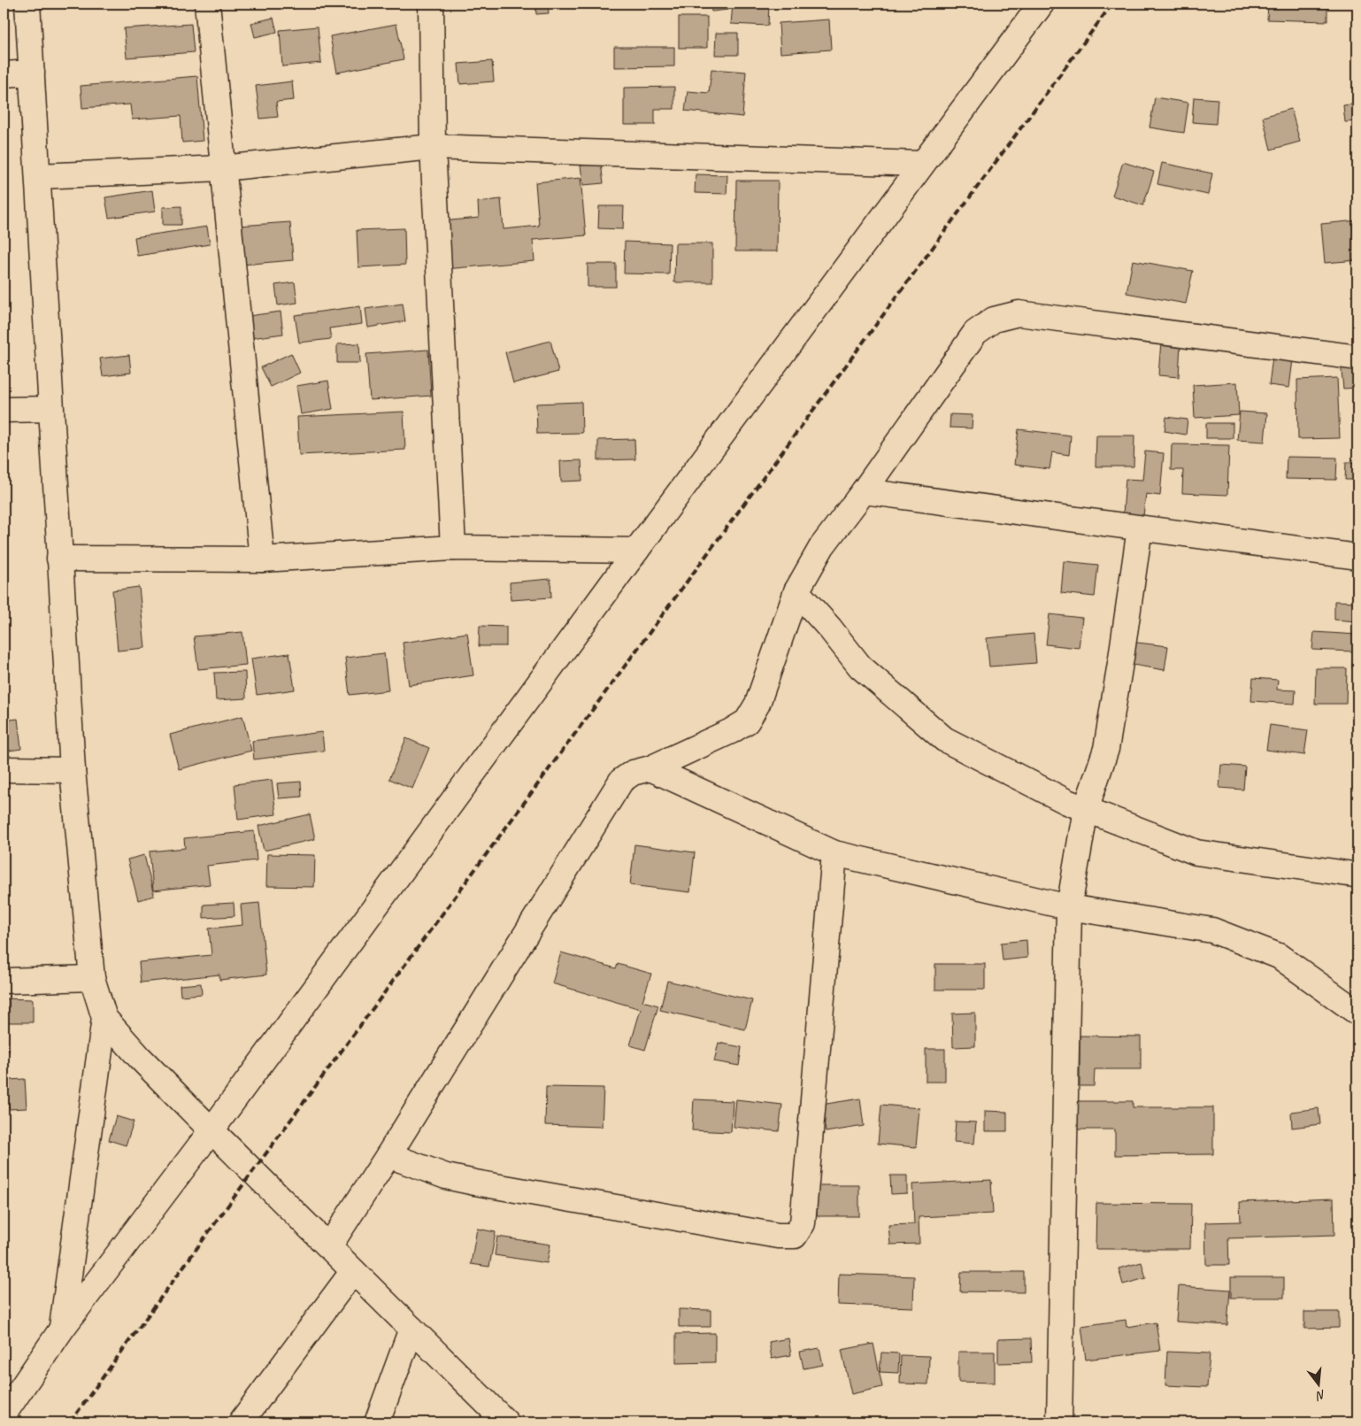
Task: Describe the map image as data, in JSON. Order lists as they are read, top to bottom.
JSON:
{
  "north": "bottom"
}
